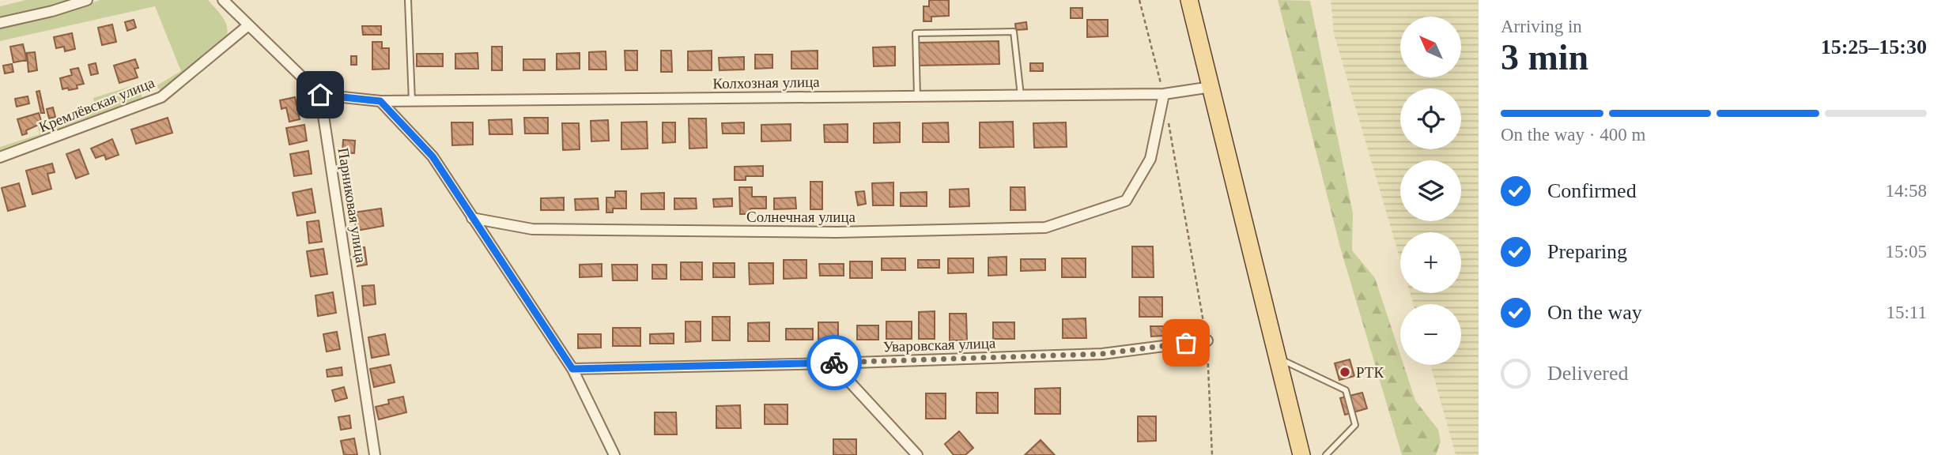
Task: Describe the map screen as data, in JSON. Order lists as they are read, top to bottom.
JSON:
{
  "streets": {
    "street": [
      "Колхозная улица",
      "Кремлёвская улица",
      "Парниковая улица",
      "Солнечная улица",
      "Уваровская улица"
    ]
  },
  "crossings": [
    ["Колхозная улица", "Парниковая улица"],
    ["Колхозная улица", "Солнечная улица"]
  ],
  "places": ["РТК"],
  "north": "top left",
  "page": {
    "heading": ["3 min", "Arriving in", "15:25–15:30"],
    "map_buttons": ["+", "−"],
    "bar": "On the way · 400 m",
    "list": [
      ["Confirmed", "14:58"],
      ["Preparing", "15:05"],
      ["On the way", "15:11"],
      "Delivered"
    ]
  }
}
